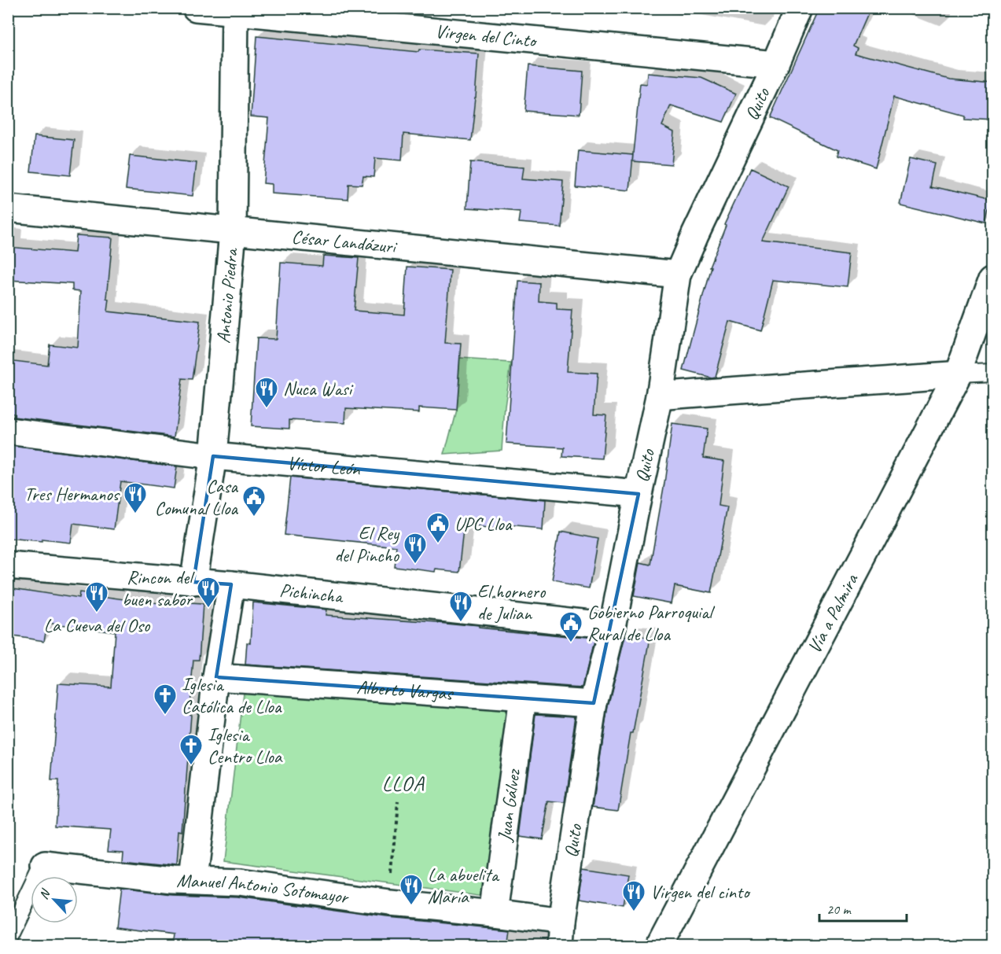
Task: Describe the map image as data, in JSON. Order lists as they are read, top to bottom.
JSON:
{
  "streets": {
    "street": [
      "Virgen del Cinto",
      "Quito",
      "César Landázuri",
      "Antonio Piedra",
      "Víctor León",
      "Pichincha",
      "Vía a Palmira",
      "Alberto Vargas",
      "Juan Gálvez",
      "Manuel Antonio Sotomayor"
    ]
  },
  "crossings": [
    ["Virgen del Cinto", "Quito"],
    ["Virgen del Cinto", "Antonio Piedra"],
    ["Quito", "César Landázuri"],
    ["Quito", "Víctor León"],
    ["Quito", "Pichincha"],
    ["Quito", "Alberto Vargas"],
    ["Quito", "Manuel Antonio Sotomayor"],
    ["César Landázuri", "Antonio Piedra"],
    ["Antonio Piedra", "Víctor León"],
    ["Antonio Piedra", "Pichincha"],
    ["Alberto Vargas", "Juan Gálvez"],
    ["Juan Gálvez", "Manuel Antonio Sotomayor"]
  ],
  "districts": ["LLOA"],
  "places": {
    "restaurant": [
      "Nuca Wasi",
      "Tres Hermanos",
      "El Rey del Pincho",
      "Rincon del buen sabor",
      "La Cueva del Oso",
      "El hornero de Julian",
      "La abuelita María",
      "Virgen del cinto"
    ],
    "public building": ["Casa Comunal Lloa", "UPC Lloa", "Gobierno Parroquial Rural de Lloa"],
    "church": ["Iglesia Católica de Lloa", "Iglesia Centro Lloa"]
  },
  "scale_bar": "20 m",
  "north": "top left"
}
